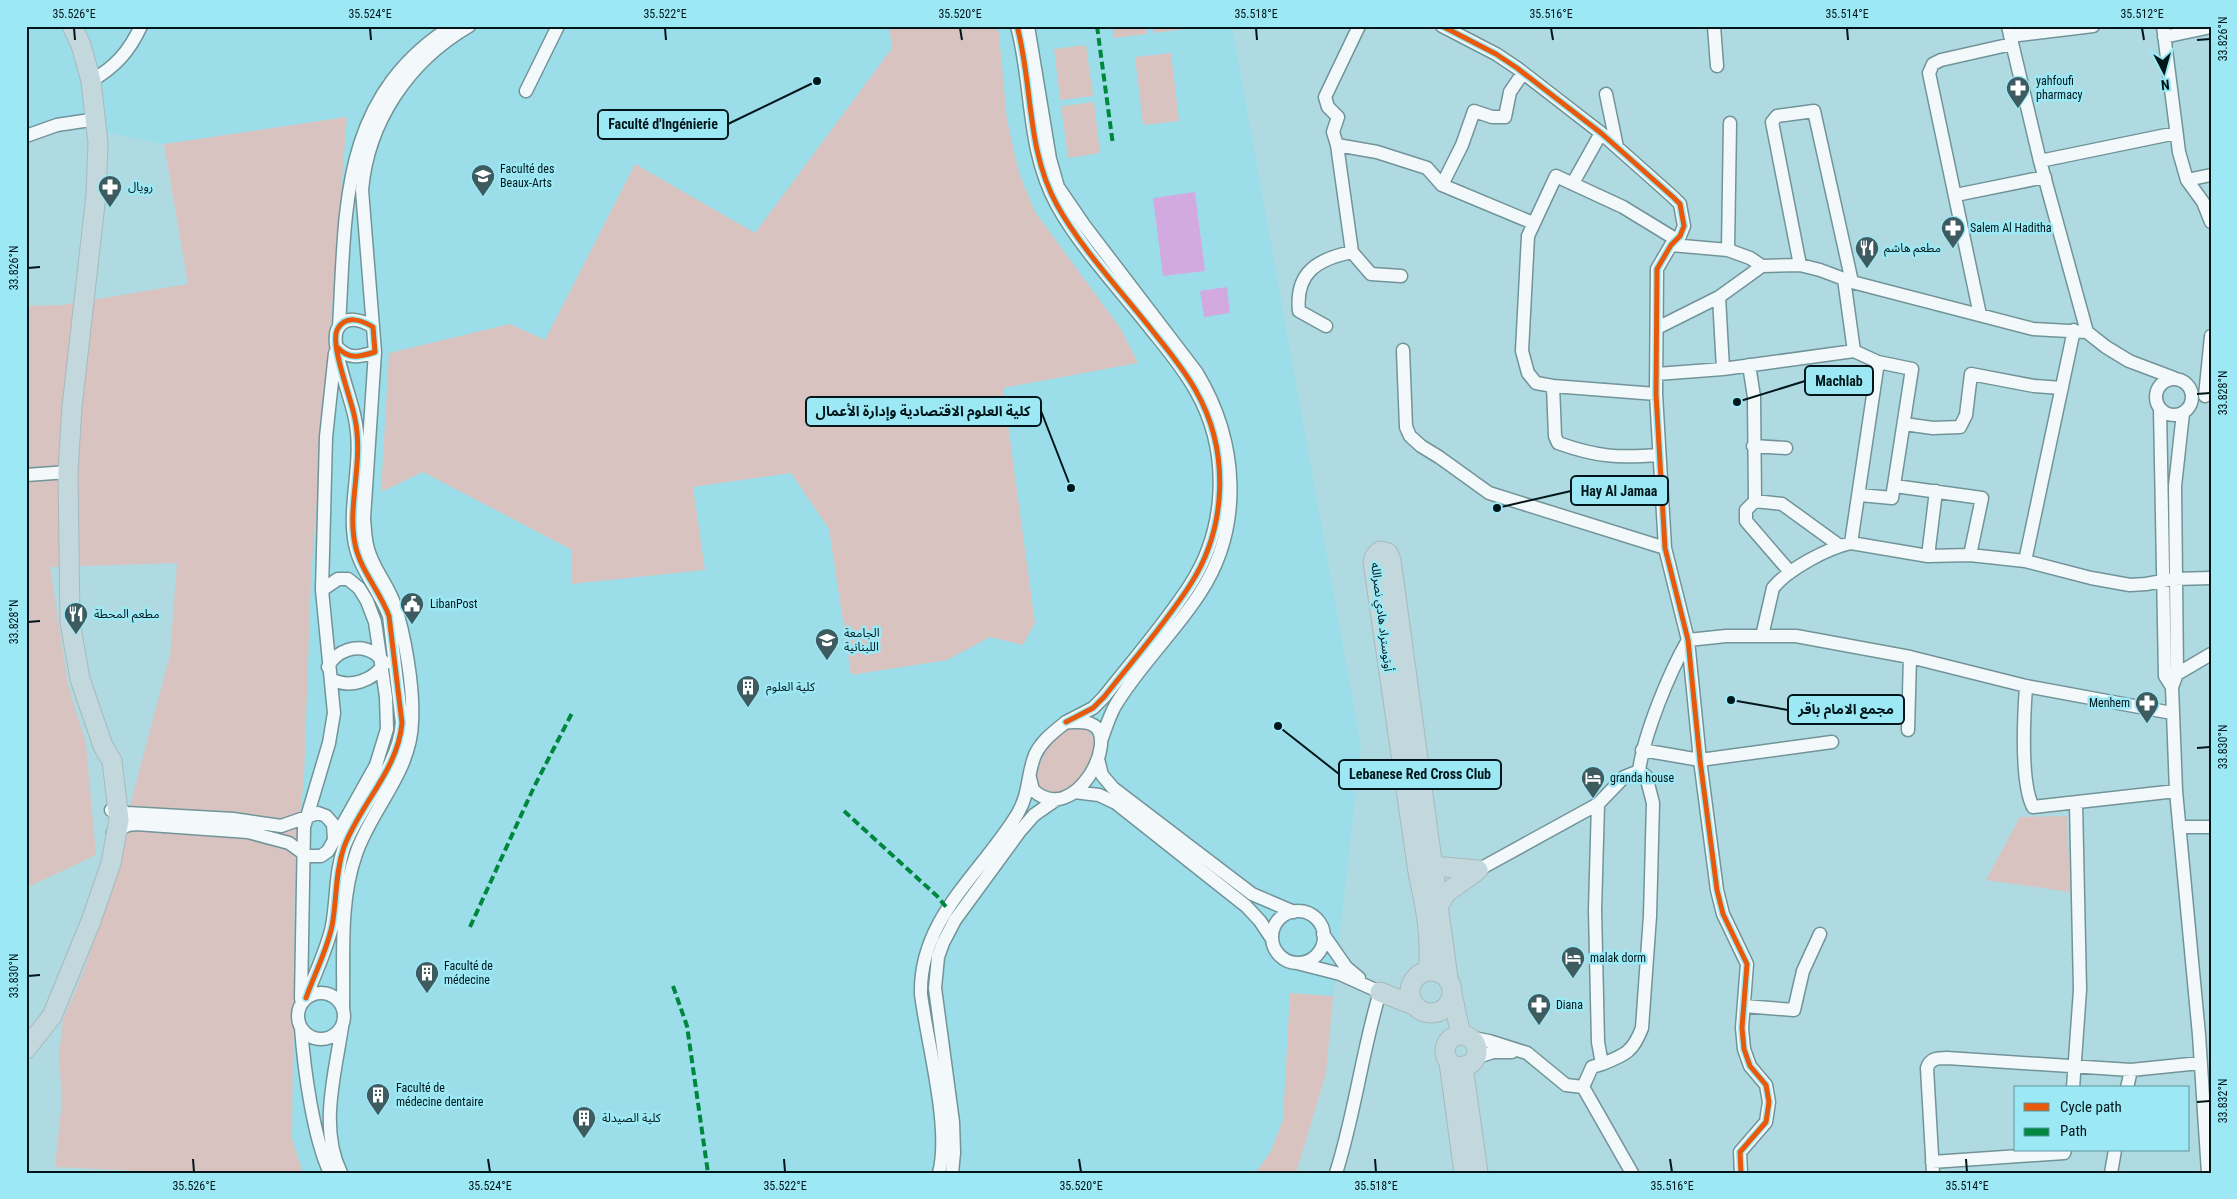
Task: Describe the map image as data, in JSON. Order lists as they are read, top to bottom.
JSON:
{
  "streets": {
    "highway": ["أوتوستراد هادي نصرالله"]
  },
  "places": {
    "other": [
      "Faculté d'Ingénierie",
      "Machlab",
      "كلية العلوم الاقتصادية وإدارة الأعمال",
      "Hay Al Jamaa",
      "مجمع الامام باقر",
      "Lebanese Red Cross Club"
    ],
    "pharmacy": [
      "yahfoufi pharmacy",
      "رويال",
      "Salem Al Haditha",
      "Menhem",
      "Diana"
    ],
    "school or university": ["Faculté des Beaux-Arts", "الجامعة اللبنانية"],
    "restaurant": ["مطعم هاشم", "مطعم المحطة"],
    "public building": ["LibanPost"],
    "building": [
      "كلية العلوم",
      "Faculté de médecine",
      "Faculté de médecine dentaire",
      "كلية الصيدلة"
    ],
    "hotel": ["granda house", "malak dorm"]
  },
  "legend": ["Cycle path", "Path"],
  "north": "bottom",
  "coordinates": [
    "35.526°E",
    "35.524°E",
    "35.522°E",
    "35.520°E",
    "35.518°E",
    "35.516°E",
    "35.514°E",
    "35.512°E",
    "33.826°N",
    "33.828°N",
    "33.830°N",
    "33.832°N"
  ]
}
